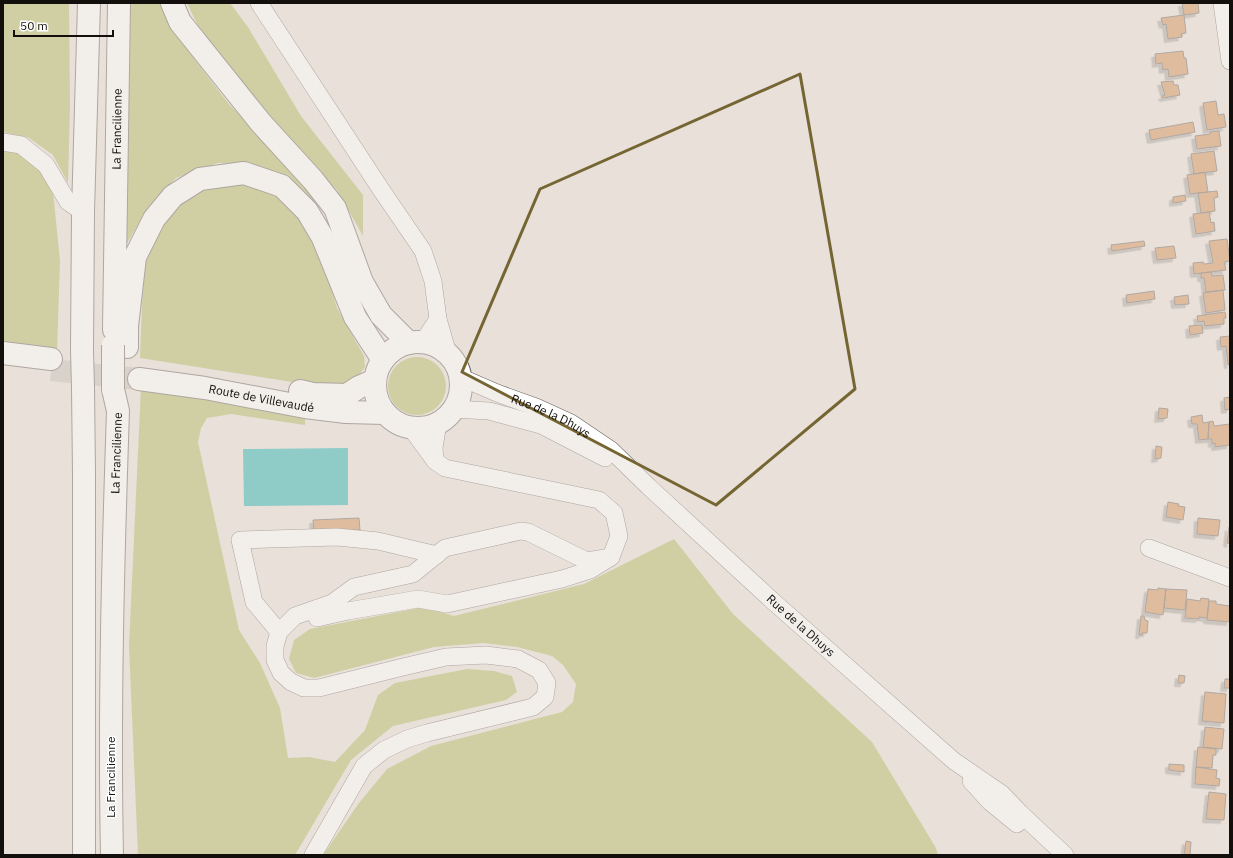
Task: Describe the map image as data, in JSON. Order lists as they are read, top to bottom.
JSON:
{
  "streets": {
    "main road": ["La Francilienne", "Route de Villevaudé"],
    "street": ["Rue de la Dhuys"]
  },
  "crossings": [
    ["La Francilienne", "Route de Villevaudé"],
    ["Route de Villevaudé", "Rue de la Dhuys"]
  ],
  "scale_bar": "50 m"
}
